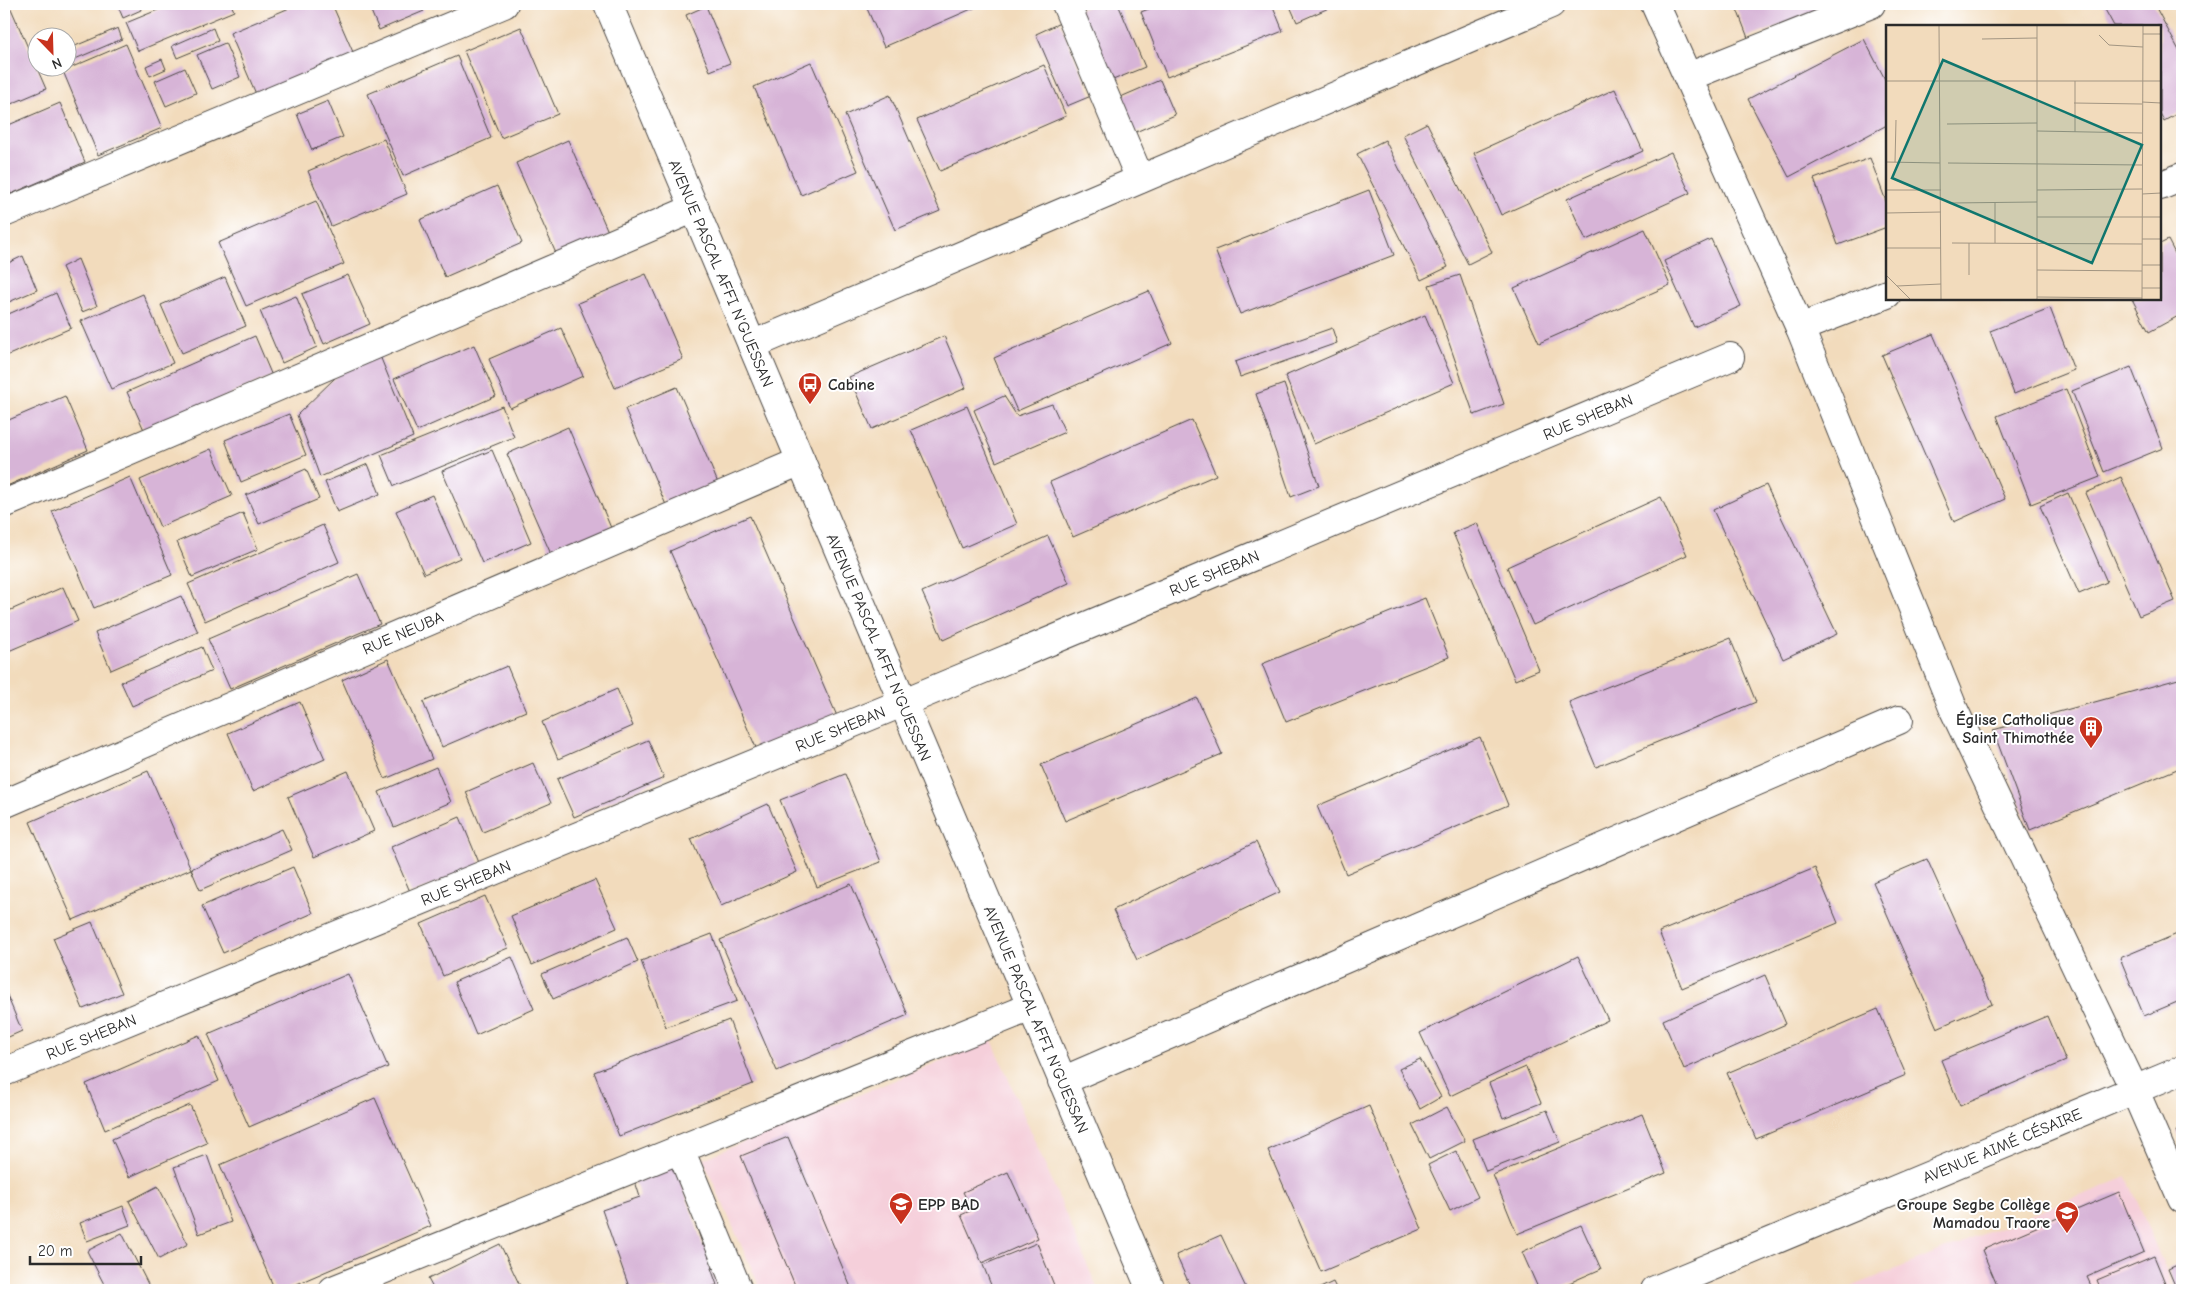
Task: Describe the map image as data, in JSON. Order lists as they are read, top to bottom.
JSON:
{
  "streets": {
    "street": [
      "AVENUE PASCAL AFFI N'GUESSAN",
      "RUE SHEBAN",
      "RUE NEUBA",
      "AVENUE AIMÉ CÉSAIRE"
    ]
  },
  "crossings": [
    ["AVENUE PASCAL AFFI N'GUESSAN", "RUE SHEBAN"],
    ["AVENUE PASCAL AFFI N'GUESSAN", "RUE NEUBA"]
  ],
  "places": {
    "bus stop": ["Cabine"],
    "building": ["Église Catholique Saint Thimothée"],
    "school or university": ["EPP BAD", "Groupe Segbe Collège Mamadou Traore"]
  },
  "scale_bar": "20 m",
  "north": "bottom right"
}
